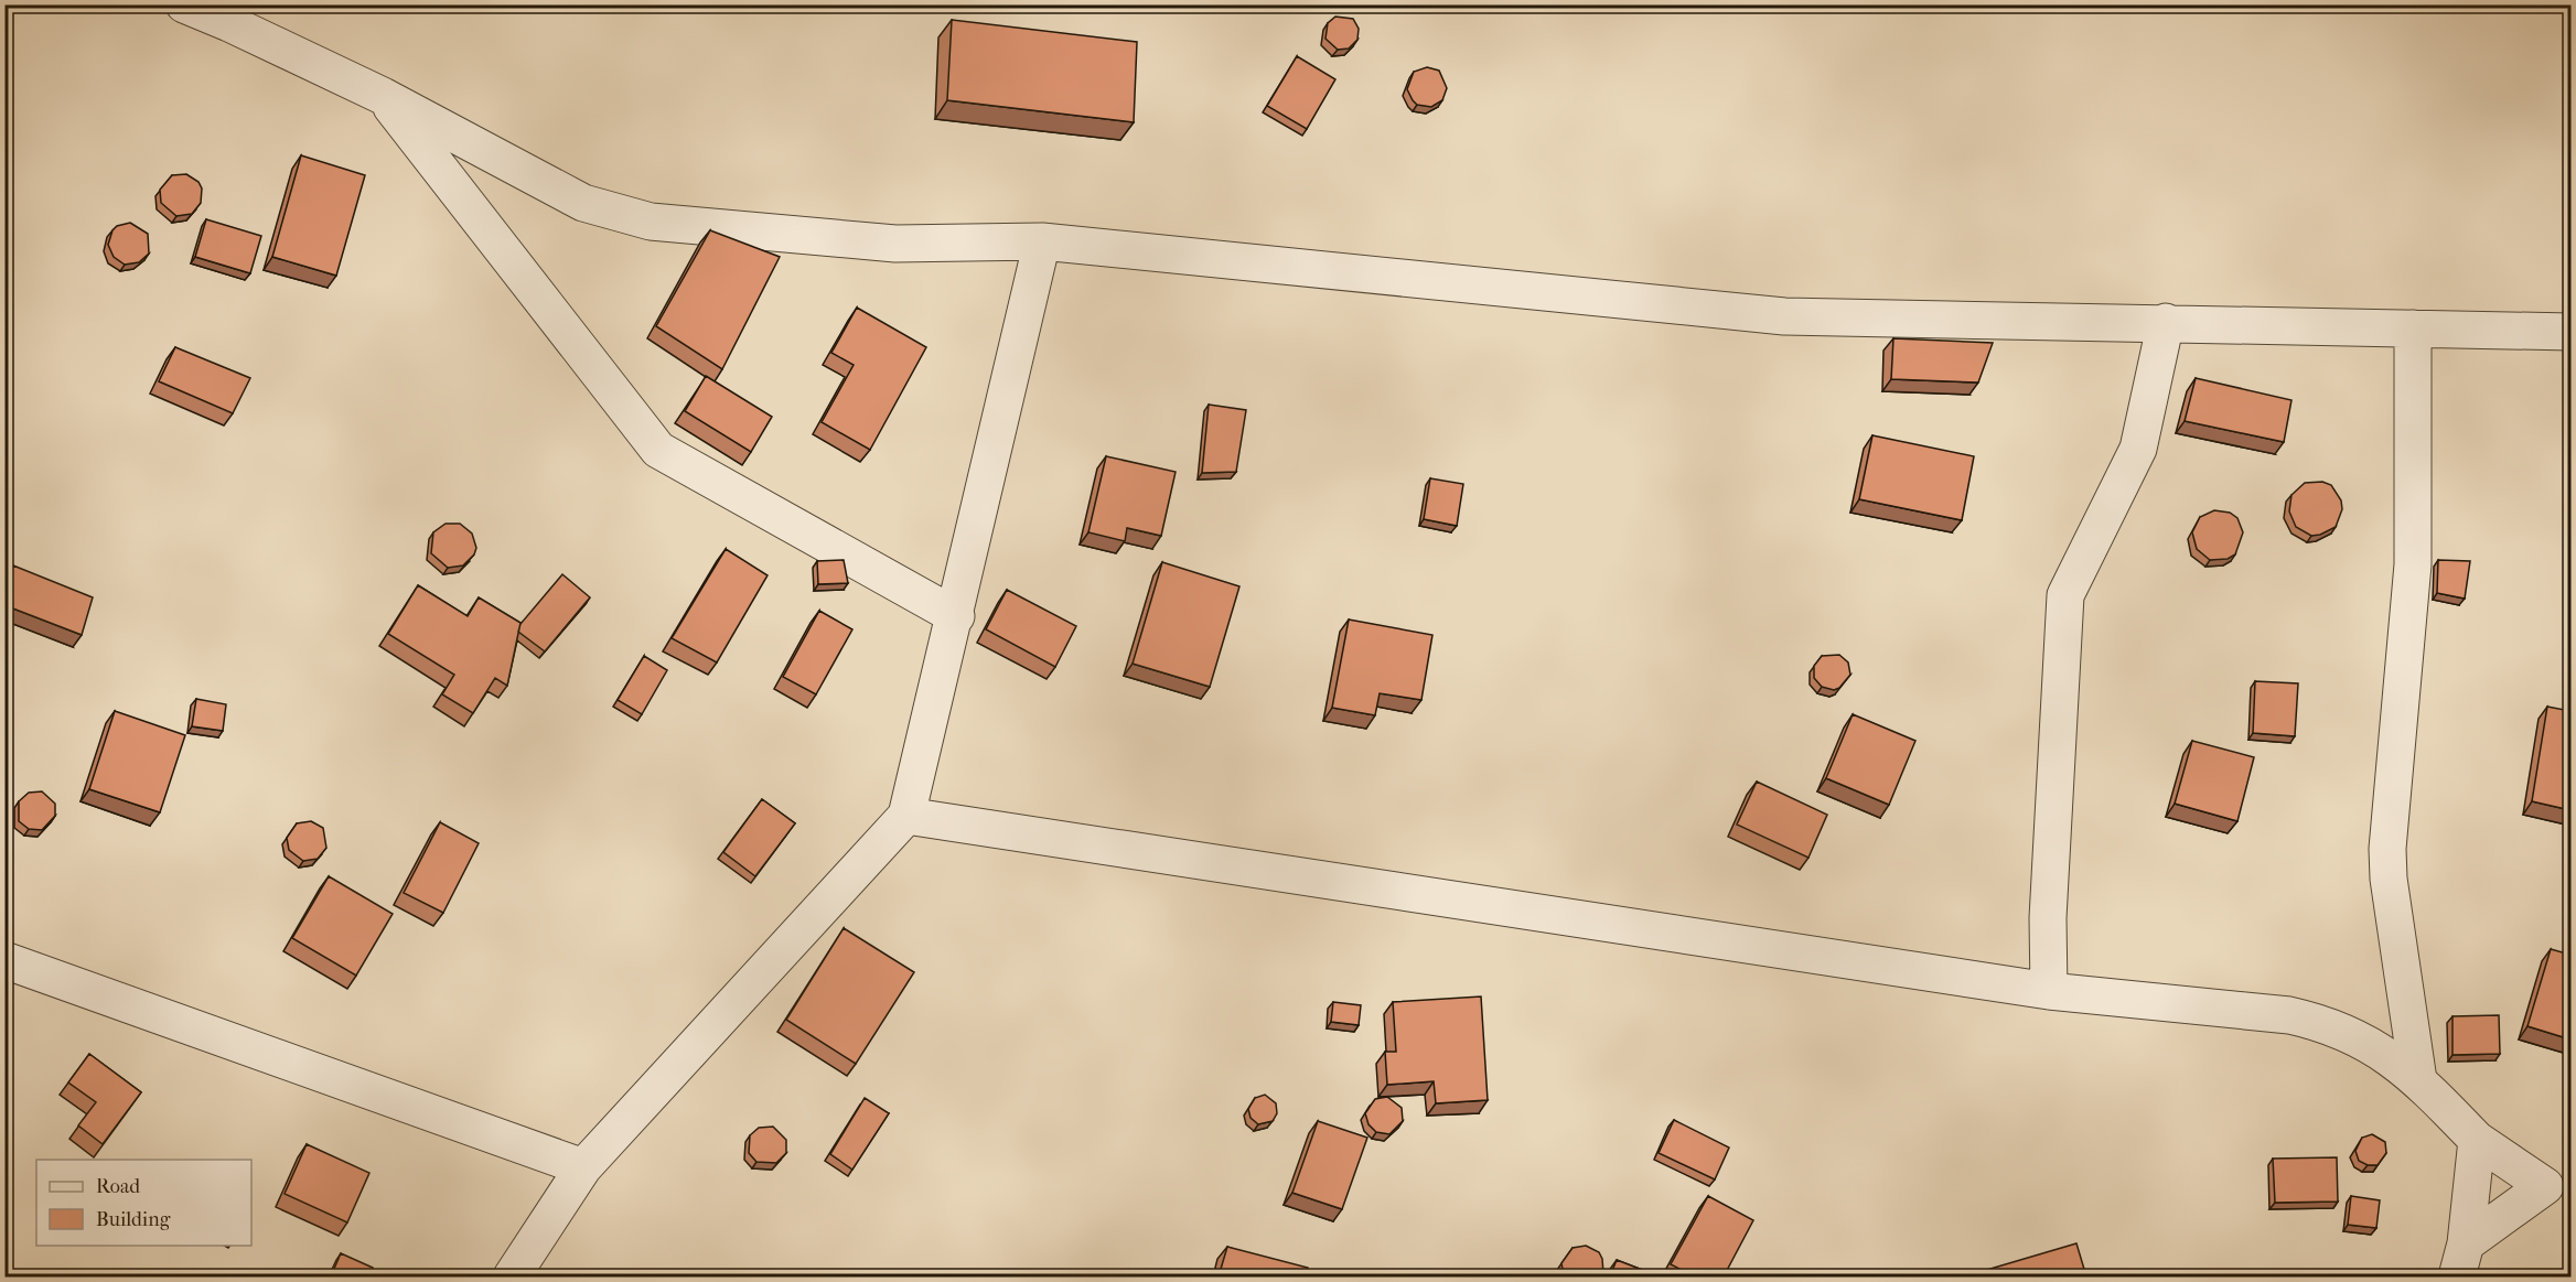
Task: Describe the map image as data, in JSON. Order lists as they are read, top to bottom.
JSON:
{
  "legend": ["Road", "Building"]
}
